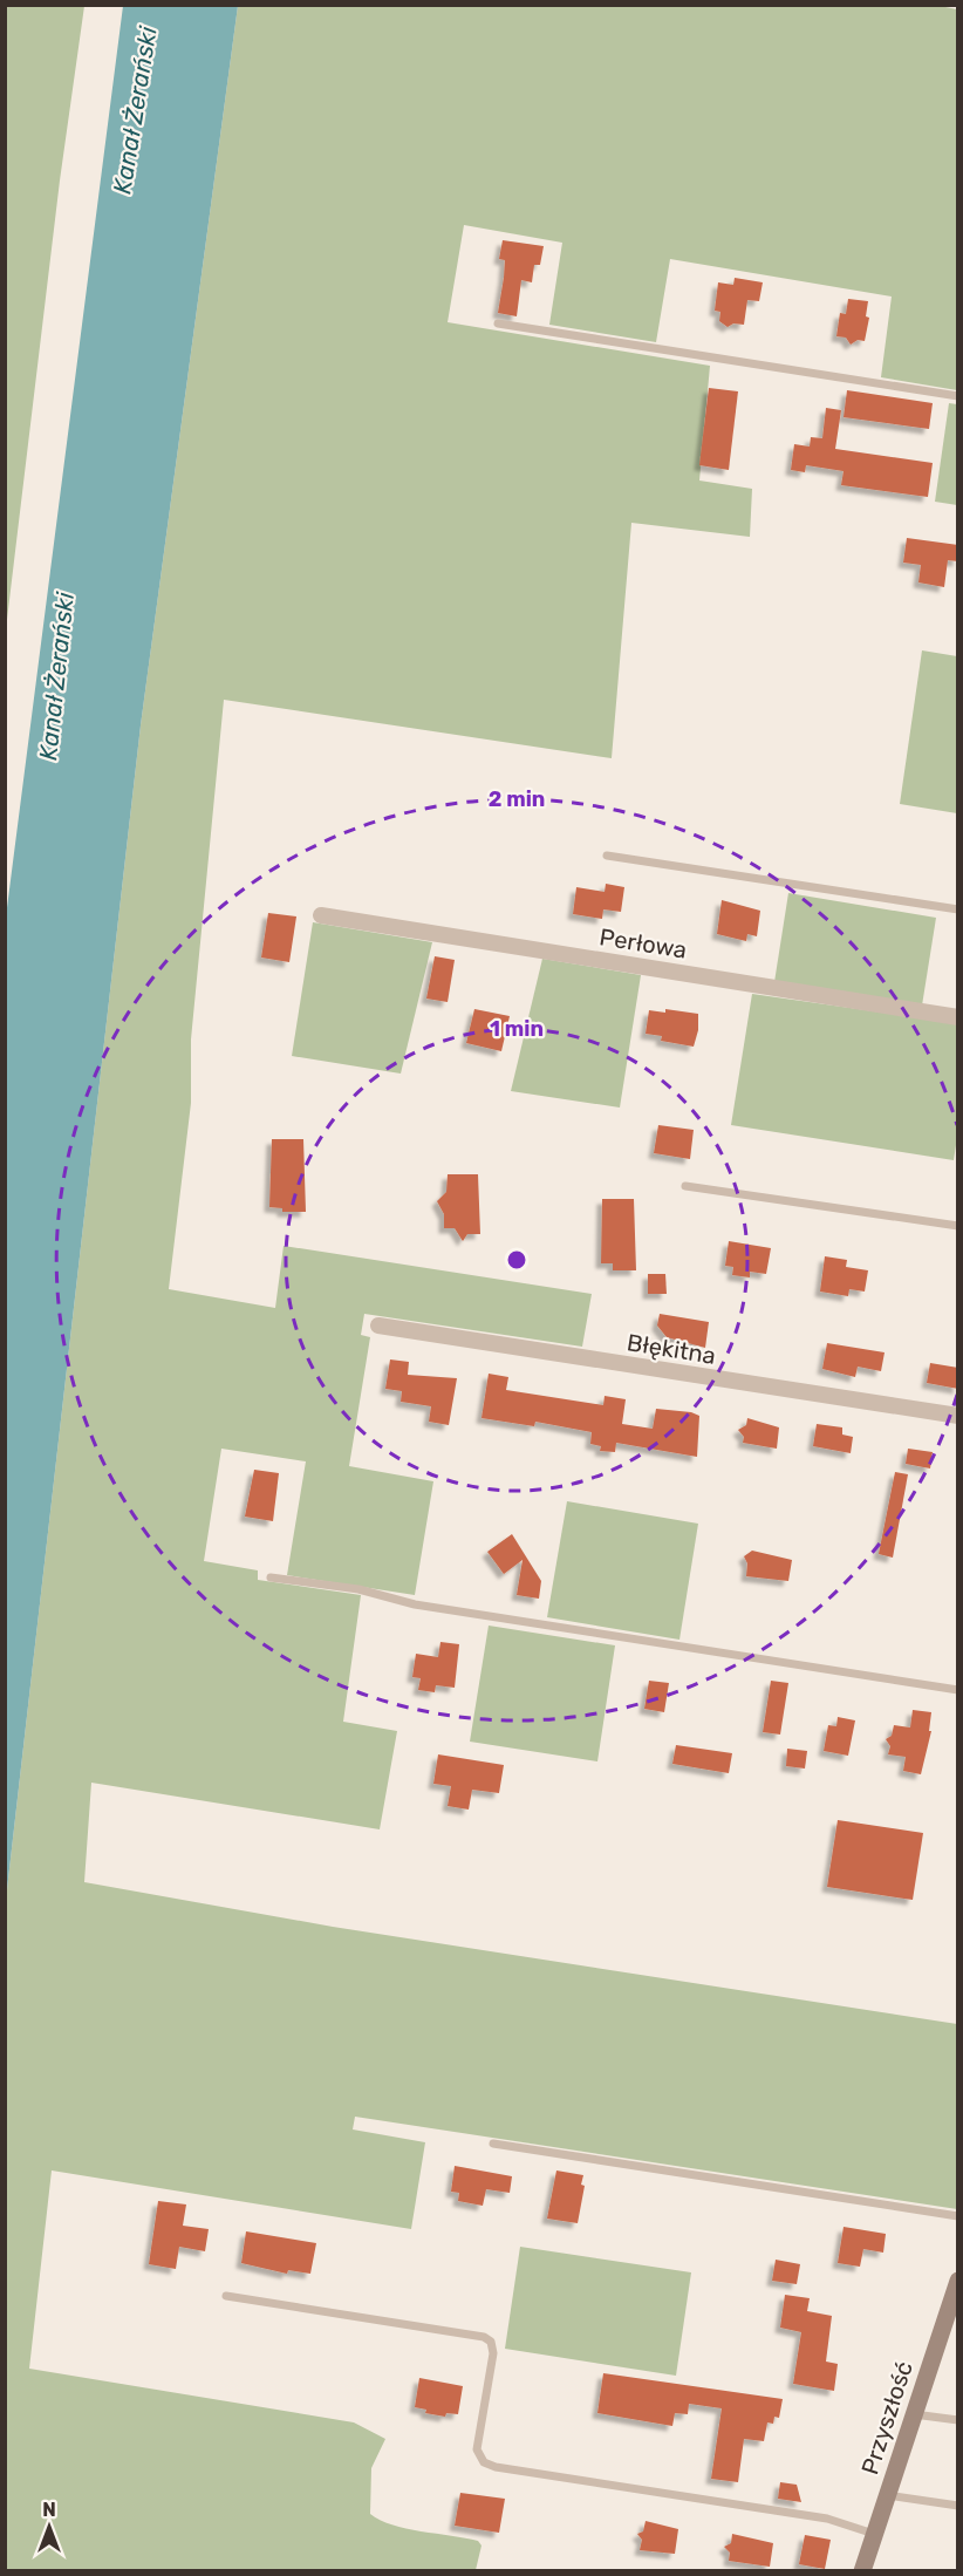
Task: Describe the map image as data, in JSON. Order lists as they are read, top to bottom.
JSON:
{
  "streets": {
    "street": ["Perłowa", "Błękitna", "Przyszłość"]
  },
  "water": ["Kanał Żerański"],
  "north": "top",
  "rings": ["2 min", "1 min"]
}
